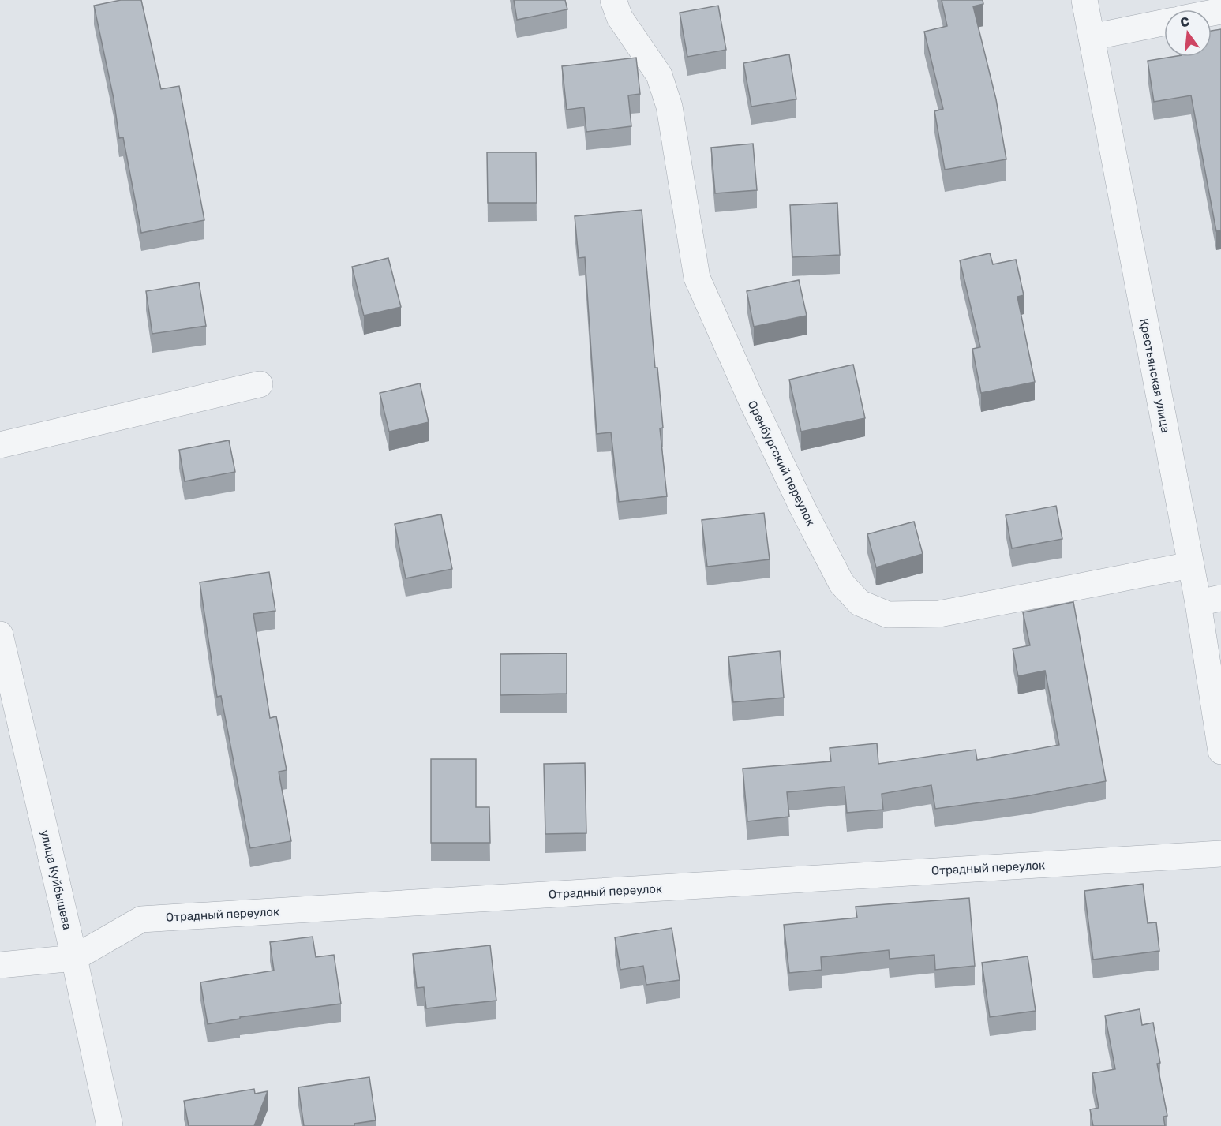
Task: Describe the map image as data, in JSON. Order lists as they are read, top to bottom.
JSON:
{
  "streets": {
    "street": [
      "Крестьянская улица",
      "Оренбургский переулок",
      "Отрадный переулок",
      "улица Куйбышева"
    ]
  },
  "crossings": [
    ["Крестьянская улица", "Оренбургский переулок"],
    ["Отрадный переулок", "улица Куйбышева"]
  ],
  "north": "top"
}
